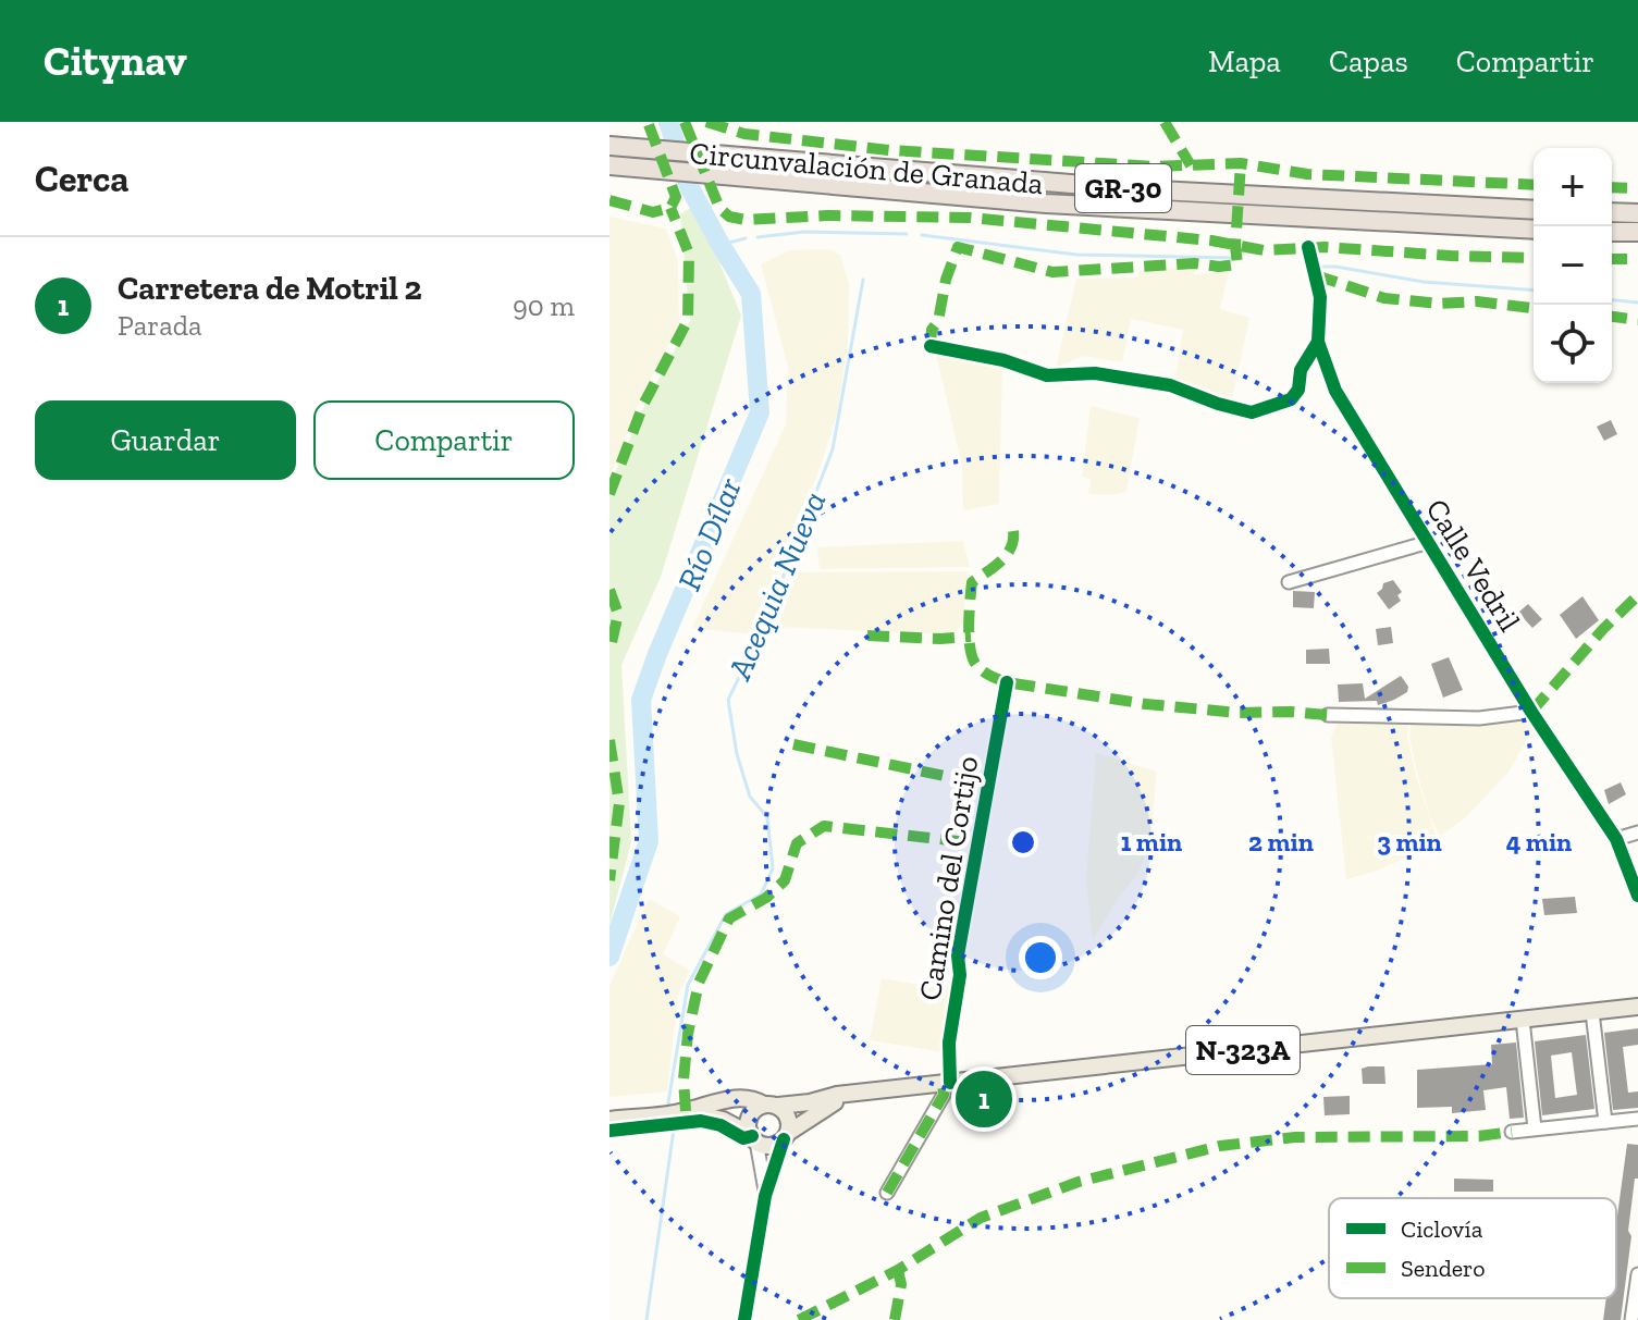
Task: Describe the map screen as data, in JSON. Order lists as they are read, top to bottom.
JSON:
{
  "streets": {
    "highway": ["Circunvalación de Granada", "GR-30"],
    "main road": ["N-323A"],
    "street": ["Calle Vedril", "Camino del Cortijo"]
  },
  "crossings": [
    ["Camino del Cortijo", "N-323A"]
  ],
  "water": ["Río Dílar", "Acequia Nueva"],
  "legend": ["Ciclovía", "Sendero"],
  "page": {
    "header": "Citynav",
    "nav": ["Mapa", "Capas", "Compartir"],
    "heading": "Cerca",
    "map_buttons": ["+", "−"],
    "list": [
      {
        "mark": "1",
        "name": "Carretera de Motril 2",
        "note": "Parada",
        "value": "90 m"
      }
    ],
    "buttons": ["Guardar", "Compartir"],
    "pins": "1"
  },
  "rings": [
    "1 min",
    "2 min",
    "3 min",
    "4 min"
  ]
}
